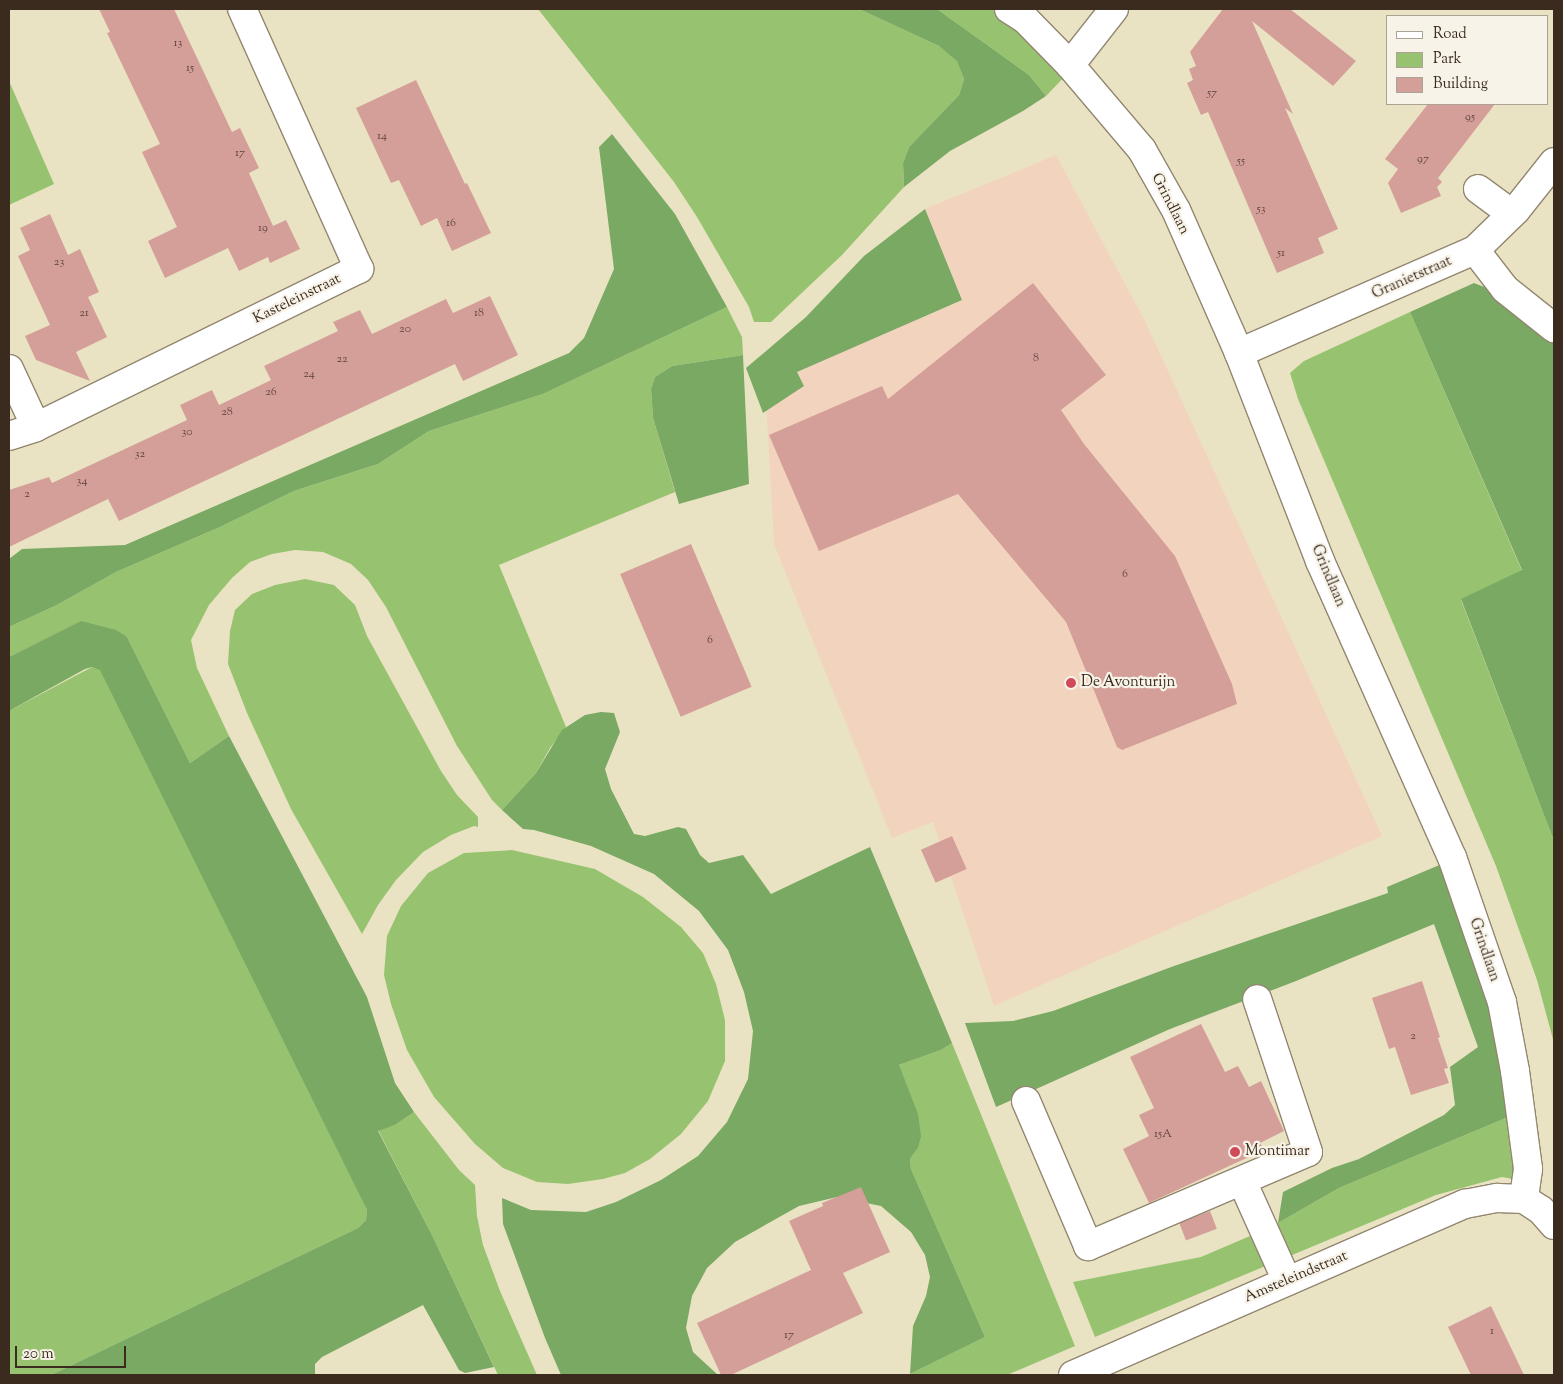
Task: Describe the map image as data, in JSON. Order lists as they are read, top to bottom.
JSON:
{
  "streets": {
    "street": [
      "Grindlaan",
      "Granietstraat",
      "Kasteleinstraat",
      "Amsteleindstraat"
    ]
  },
  "crossings": [
    ["Grindlaan", "Granietstraat"],
    ["Grindlaan", "Amsteleindstraat"]
  ],
  "places": ["De Avonturijn", "Montimar"],
  "house_numbers": [
    "13",
    "15",
    "57",
    "95",
    "14",
    "17",
    "97",
    "55",
    "53",
    "16",
    "19",
    "51",
    "23",
    "21",
    "18",
    "20",
    "8",
    "22",
    "24",
    "26",
    "28",
    "30",
    "32",
    "34",
    "2",
    "6",
    "6",
    "2",
    "15A",
    "1",
    "17"
  ],
  "legend": ["Road", "Park", "Building"],
  "scale_bar": "20 m"
}
